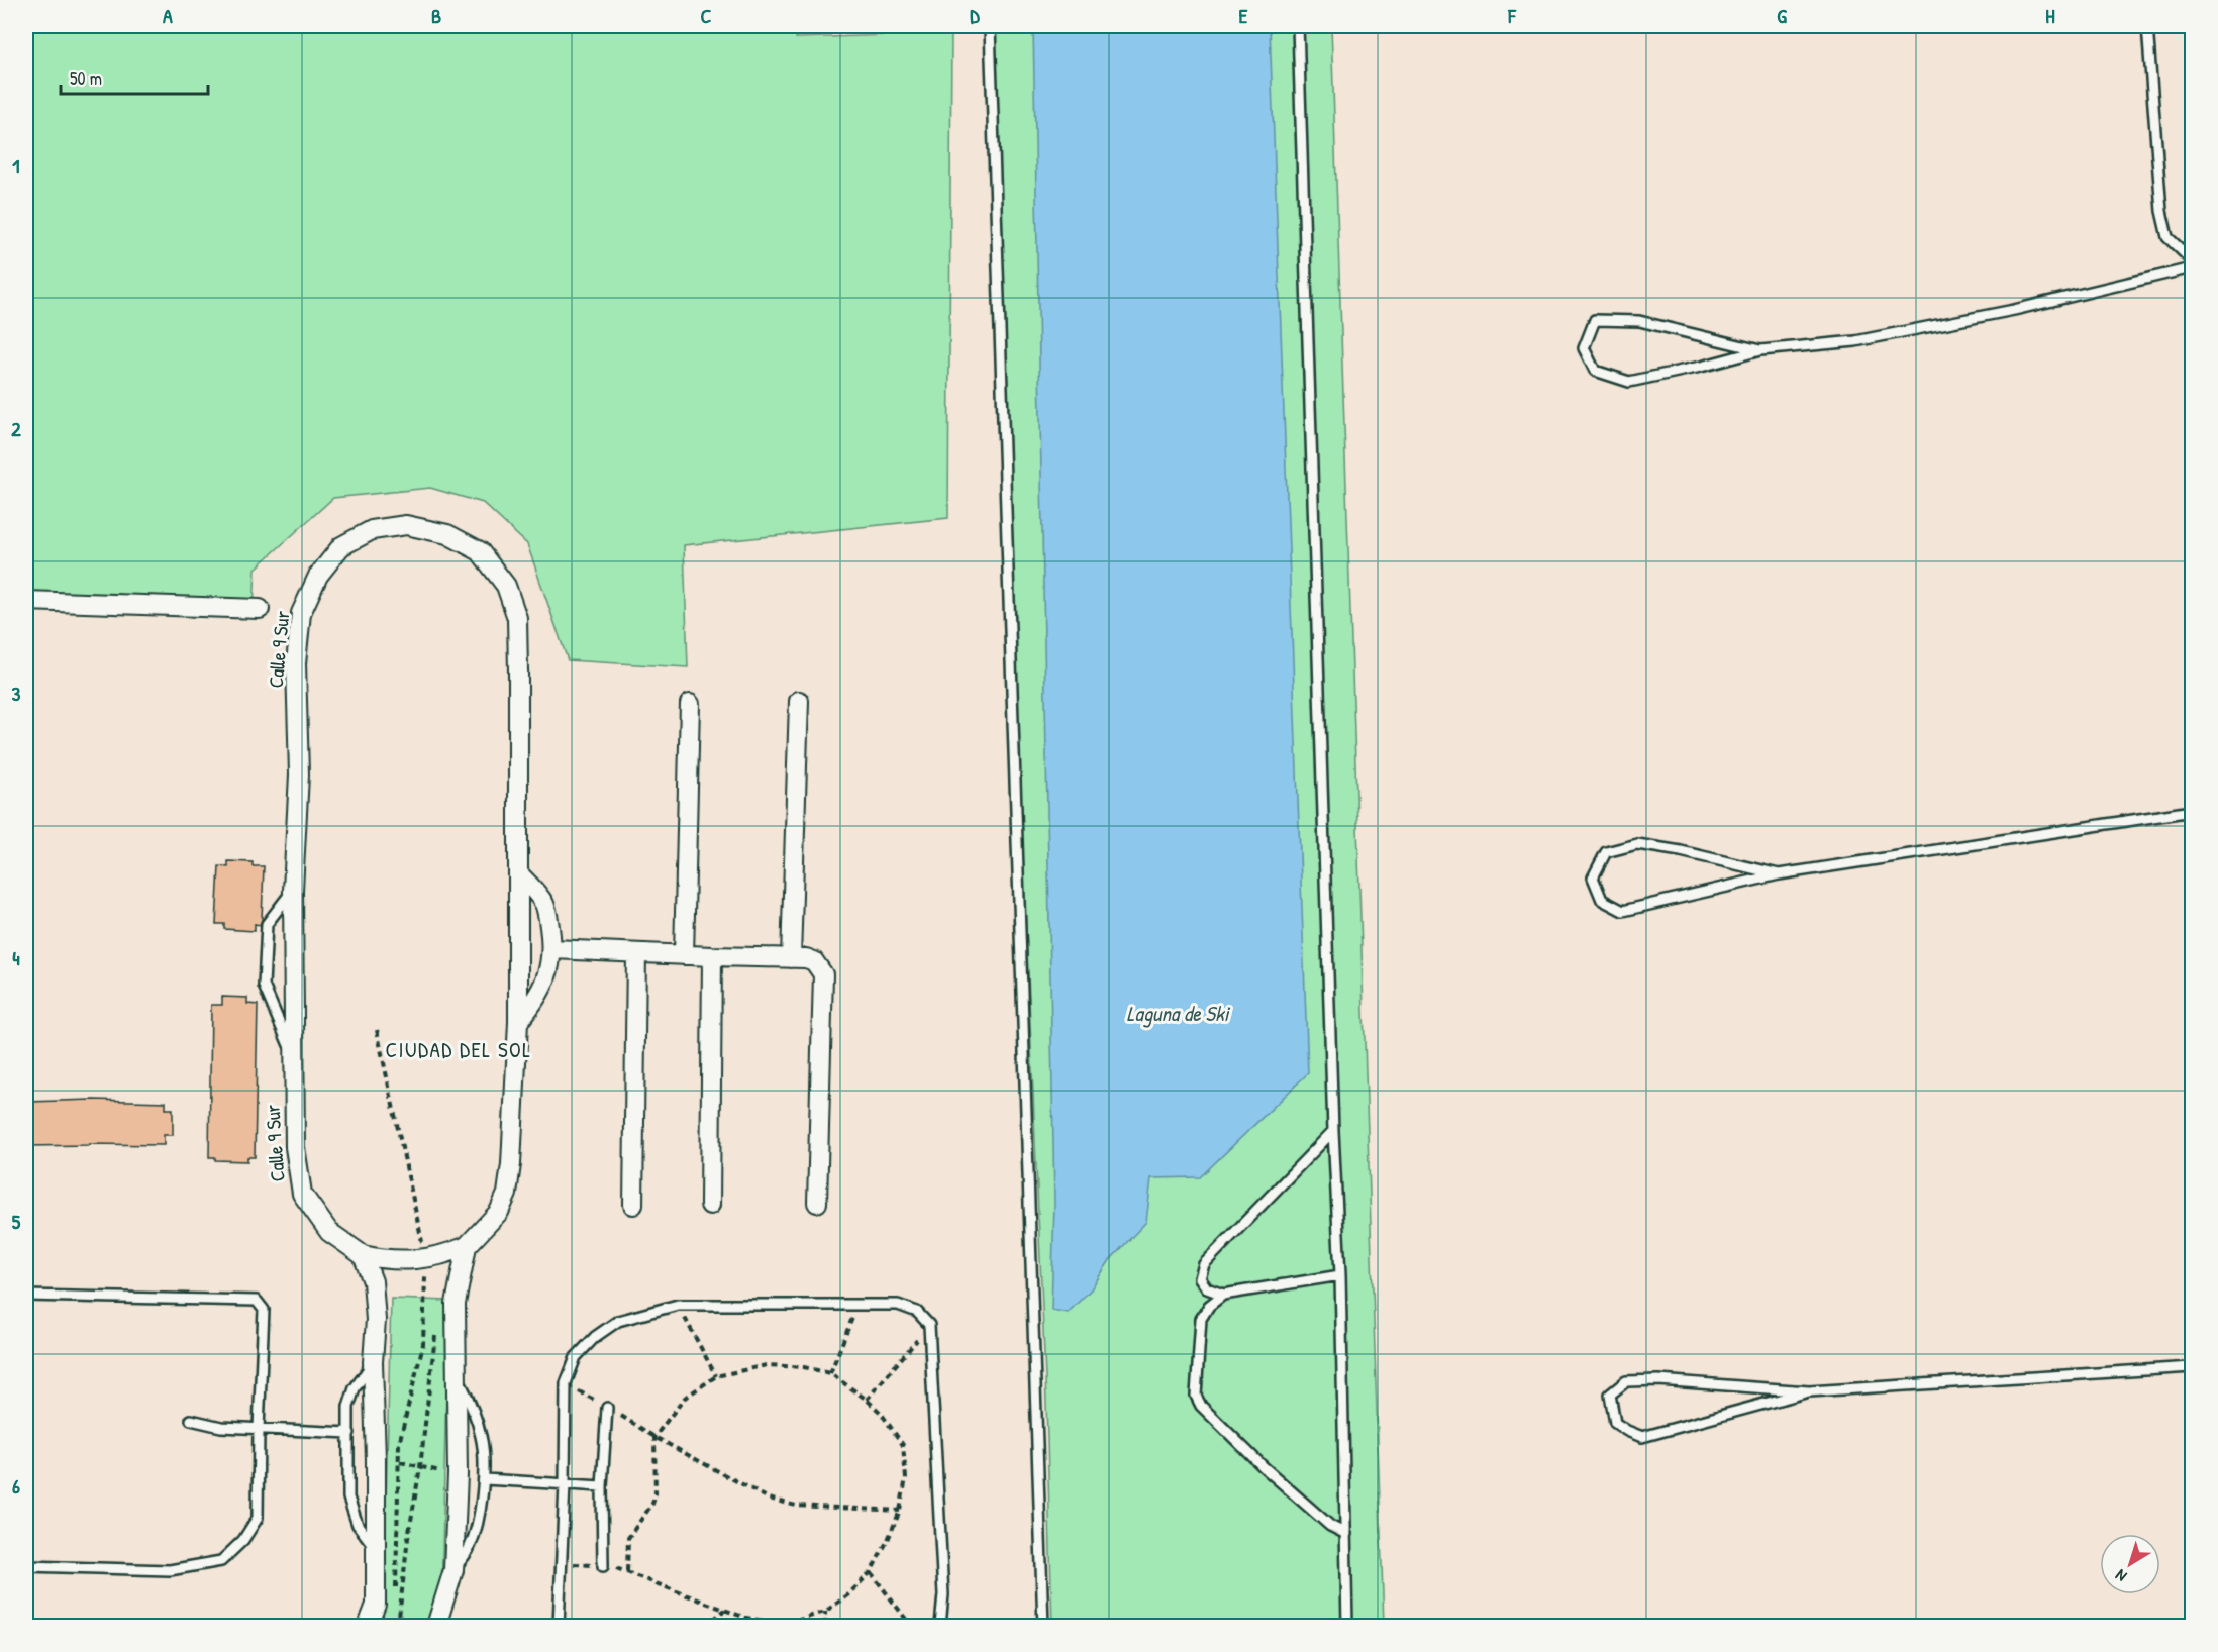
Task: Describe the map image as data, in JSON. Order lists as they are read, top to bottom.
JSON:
{
  "streets": {
    "street": ["Calle 9 Sur"]
  },
  "districts": ["CIUDAD DEL SOL"],
  "water": ["Laguna de Ski"],
  "scale_bar": "50 m",
  "north": "bottom left",
  "grid": {
    "columns": [
      "A",
      "B",
      "C",
      "D",
      "E",
      "F",
      "G",
      "H"
    ],
    "rows": [
      "1",
      "2",
      "3",
      "4",
      "5",
      "6"
    ]
  }
}
